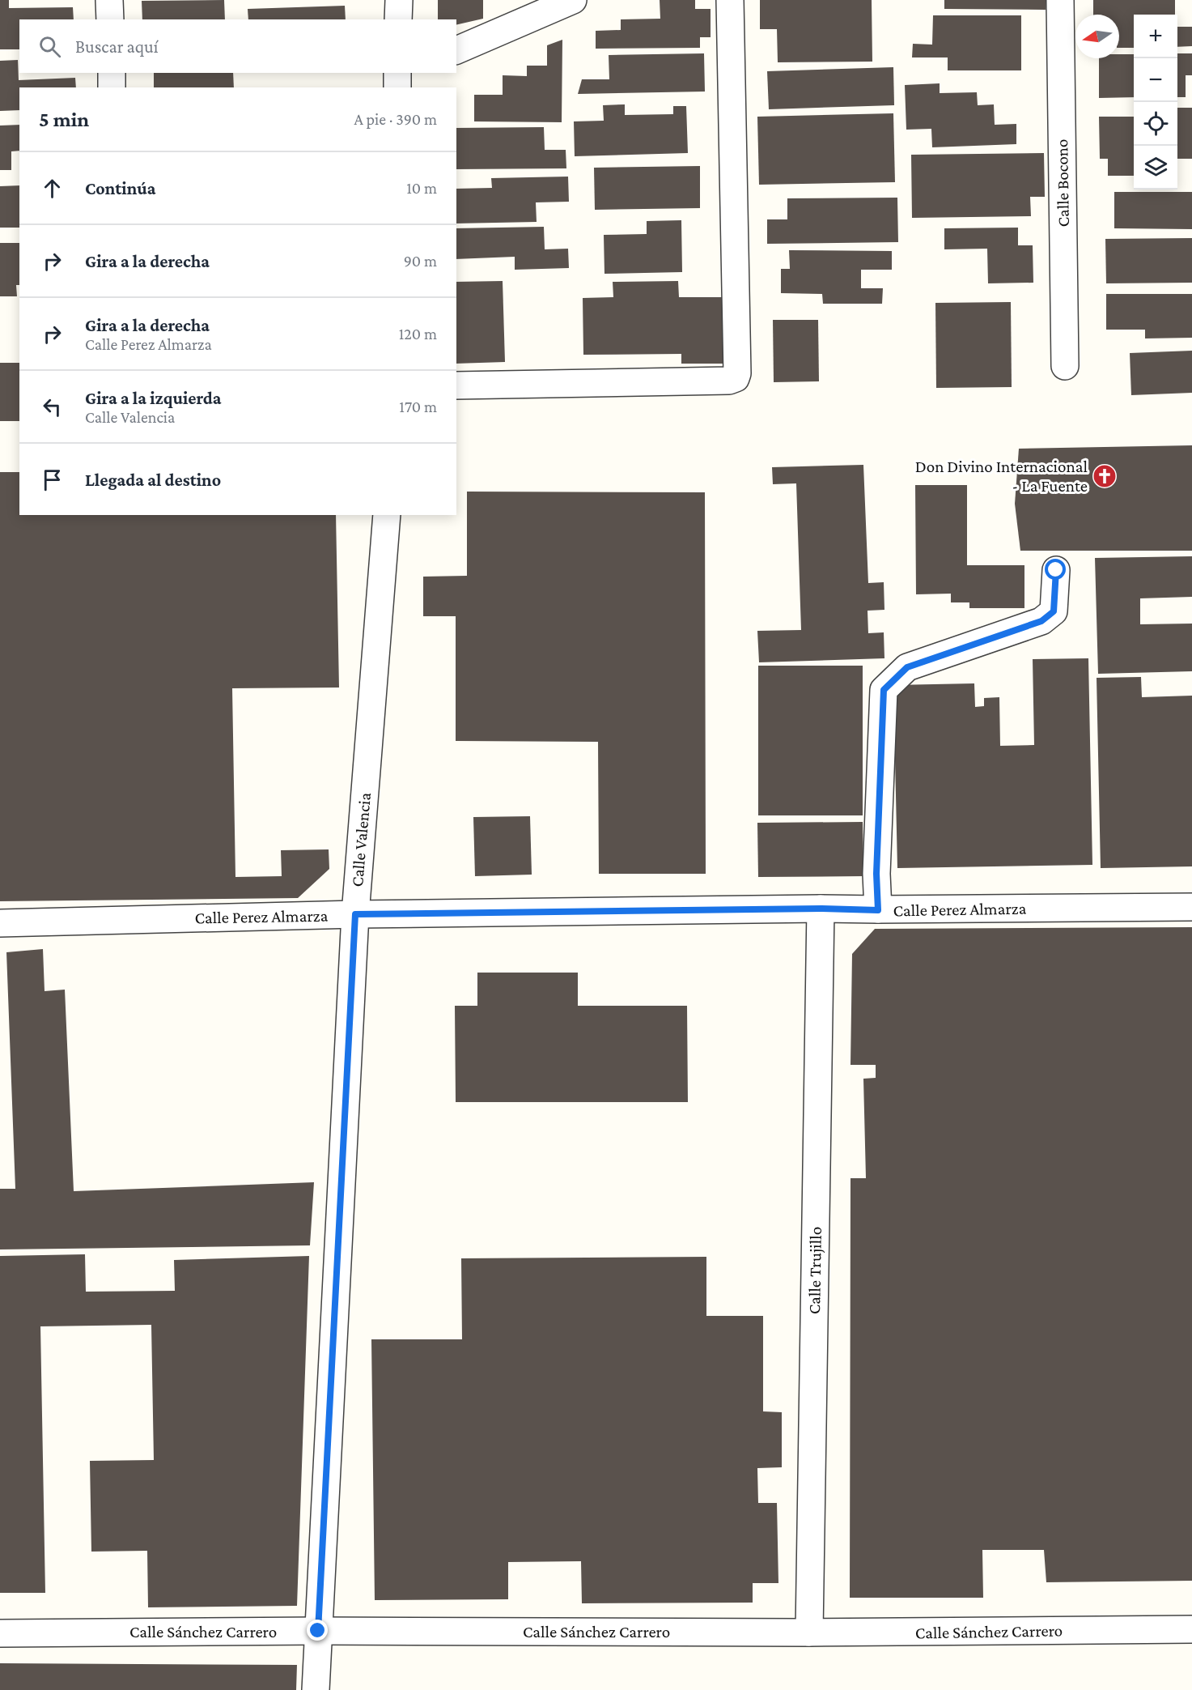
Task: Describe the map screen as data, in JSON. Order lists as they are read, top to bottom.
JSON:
{
  "streets": {
    "street": [
      "Calle Bocono",
      "Calle Valencia",
      "Calle Perez Almarza",
      "Calle Trujillo",
      "Calle Sánchez Carrero"
    ]
  },
  "crossings": [
    ["Calle Valencia", "Calle Perez Almarza"],
    ["Calle Valencia", "Calle Sánchez Carrero"],
    ["Calle Perez Almarza", "Calle Trujillo"],
    ["Calle Trujillo", "Calle Sánchez Carrero"]
  ],
  "places": {
    "church": ["Don Divino Internacional - La Fuente"]
  },
  "north": "left",
  "page": {
    "map_buttons": ["+", "−"],
    "search": "Buscar aquí",
    "heading": ["5 min", "A pie · 390 m"],
    "list": [
      ["Continúa", "10 m"],
      ["Gira a la derecha", "90 m"],
      ["Gira a la derecha", "Calle Perez Almarza", "120 m"],
      ["Gira a la izquierda", "Calle Valencia", "170 m"],
      "Llegada al destino"
    ]
  }
}
